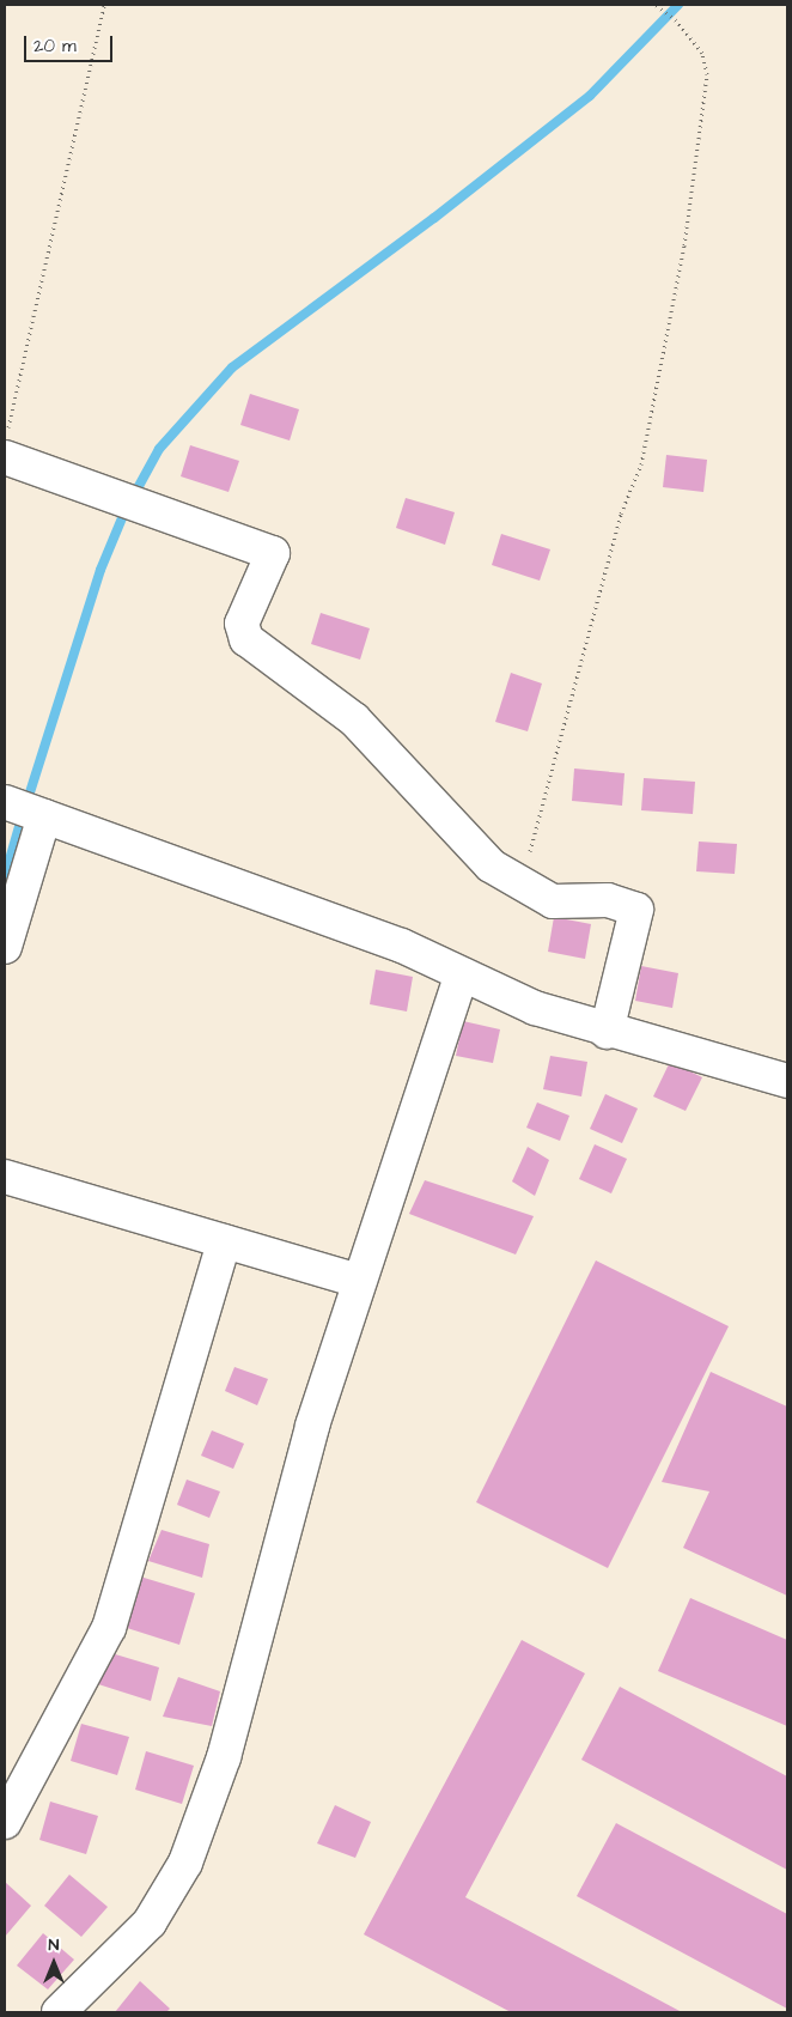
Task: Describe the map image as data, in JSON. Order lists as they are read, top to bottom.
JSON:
{
  "scale_bar": "20 m",
  "north": "top"
}
